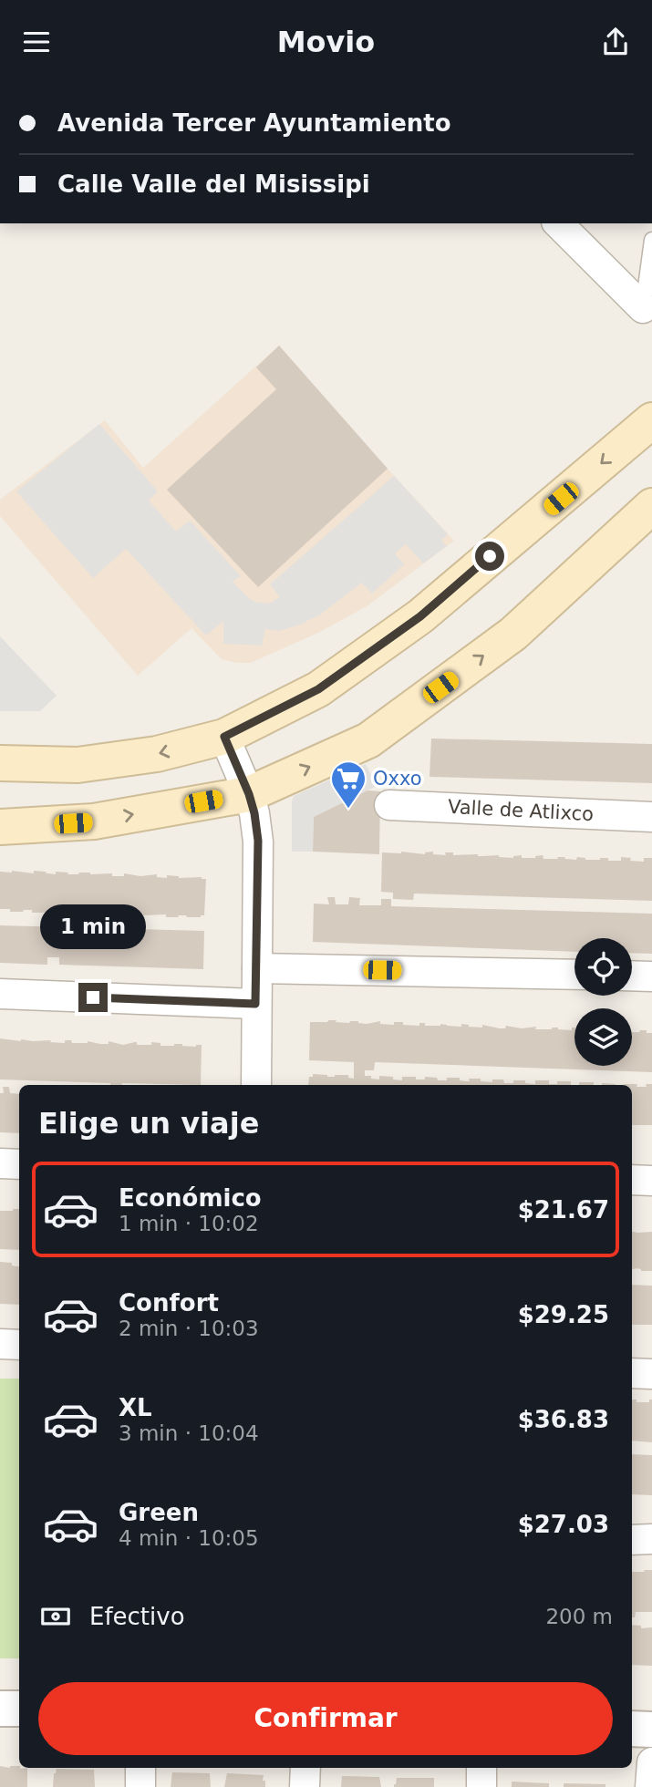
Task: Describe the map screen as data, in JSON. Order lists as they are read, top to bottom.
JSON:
{
  "streets": {
    "street": ["Valle de Atlixco"]
  },
  "places": {
    "supermarket": ["Oxxo"]
  },
  "page": {
    "header": "Movio",
    "banner": ["Avenida Tercer Ayuntamiento", "Calle Valle del Misissipi"],
    "bubble": "1 min",
    "heading": "Elige un viaje",
    "list": [
      {
        "name": "Económico",
        "note": "1 min · 10:02",
        "value": "$21.67"
      },
      {
        "name": "Confort",
        "note": "2 min · 10:03",
        "value": "$29.25"
      },
      {
        "name": "XL",
        "note": "3 min · 10:04",
        "value": "$36.83"
      },
      {
        "name": "Green",
        "note": "4 min · 10:05",
        "value": "$27.03"
      }
    ],
    "pay": ["Efectivo", "200 m"],
    "buttons": "Confirmar"
  }
}
